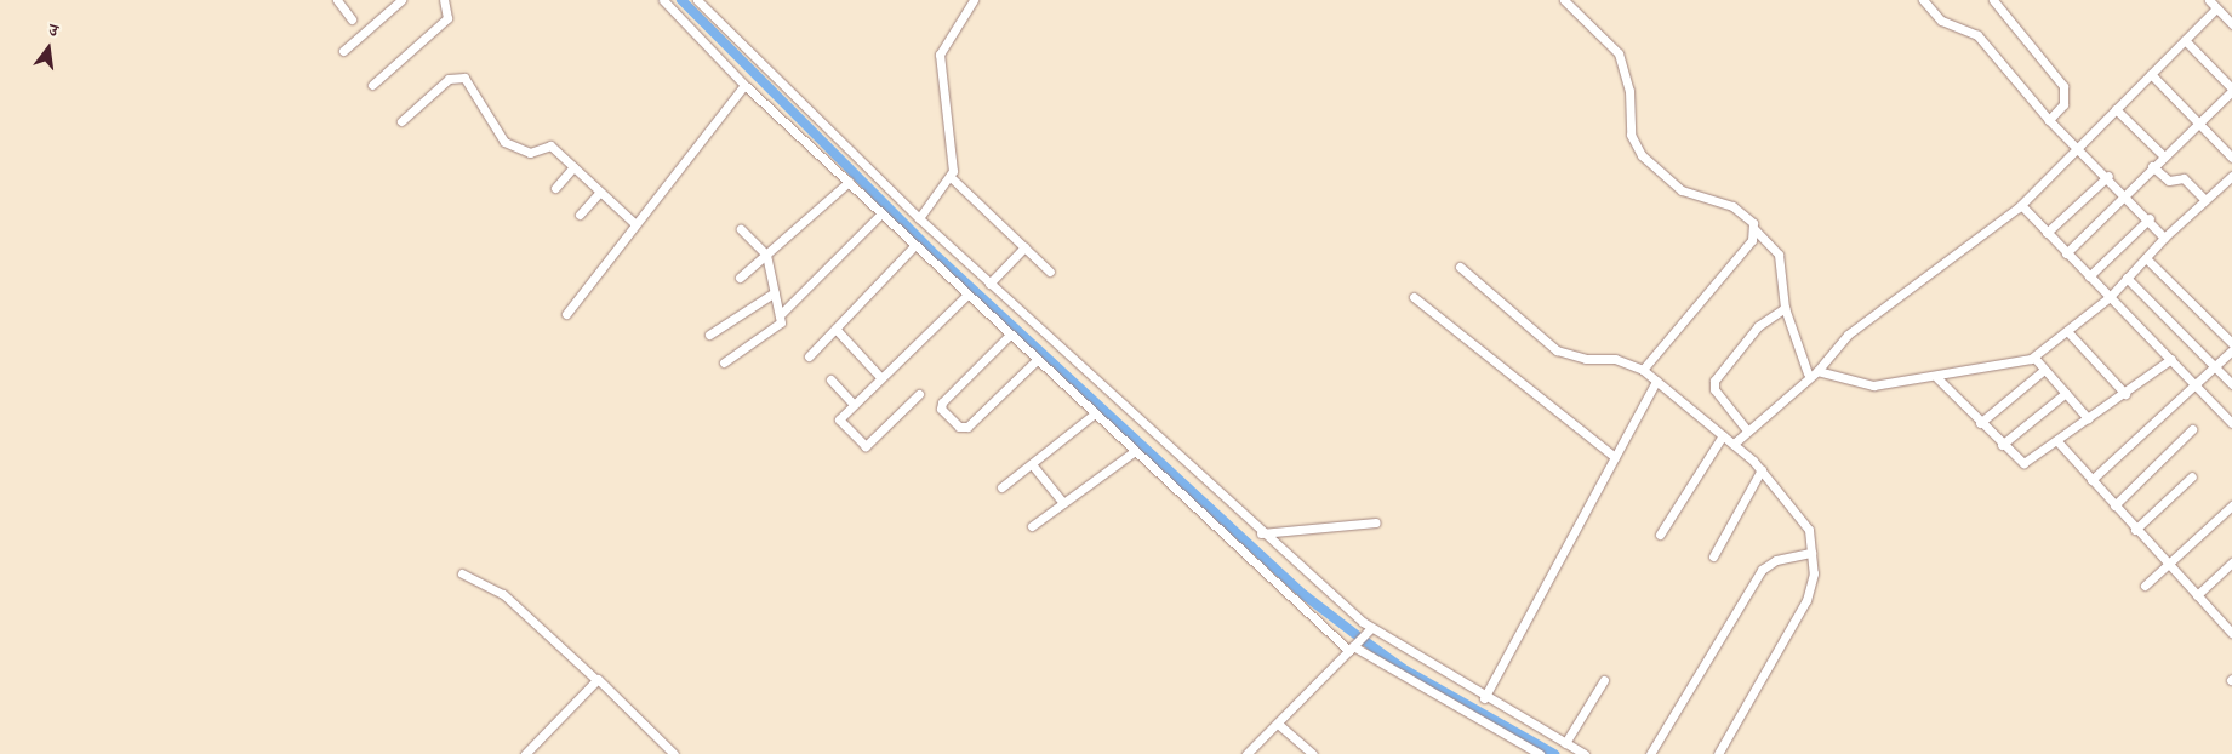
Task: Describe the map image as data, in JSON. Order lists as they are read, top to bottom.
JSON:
{
  "north": "top"
}
